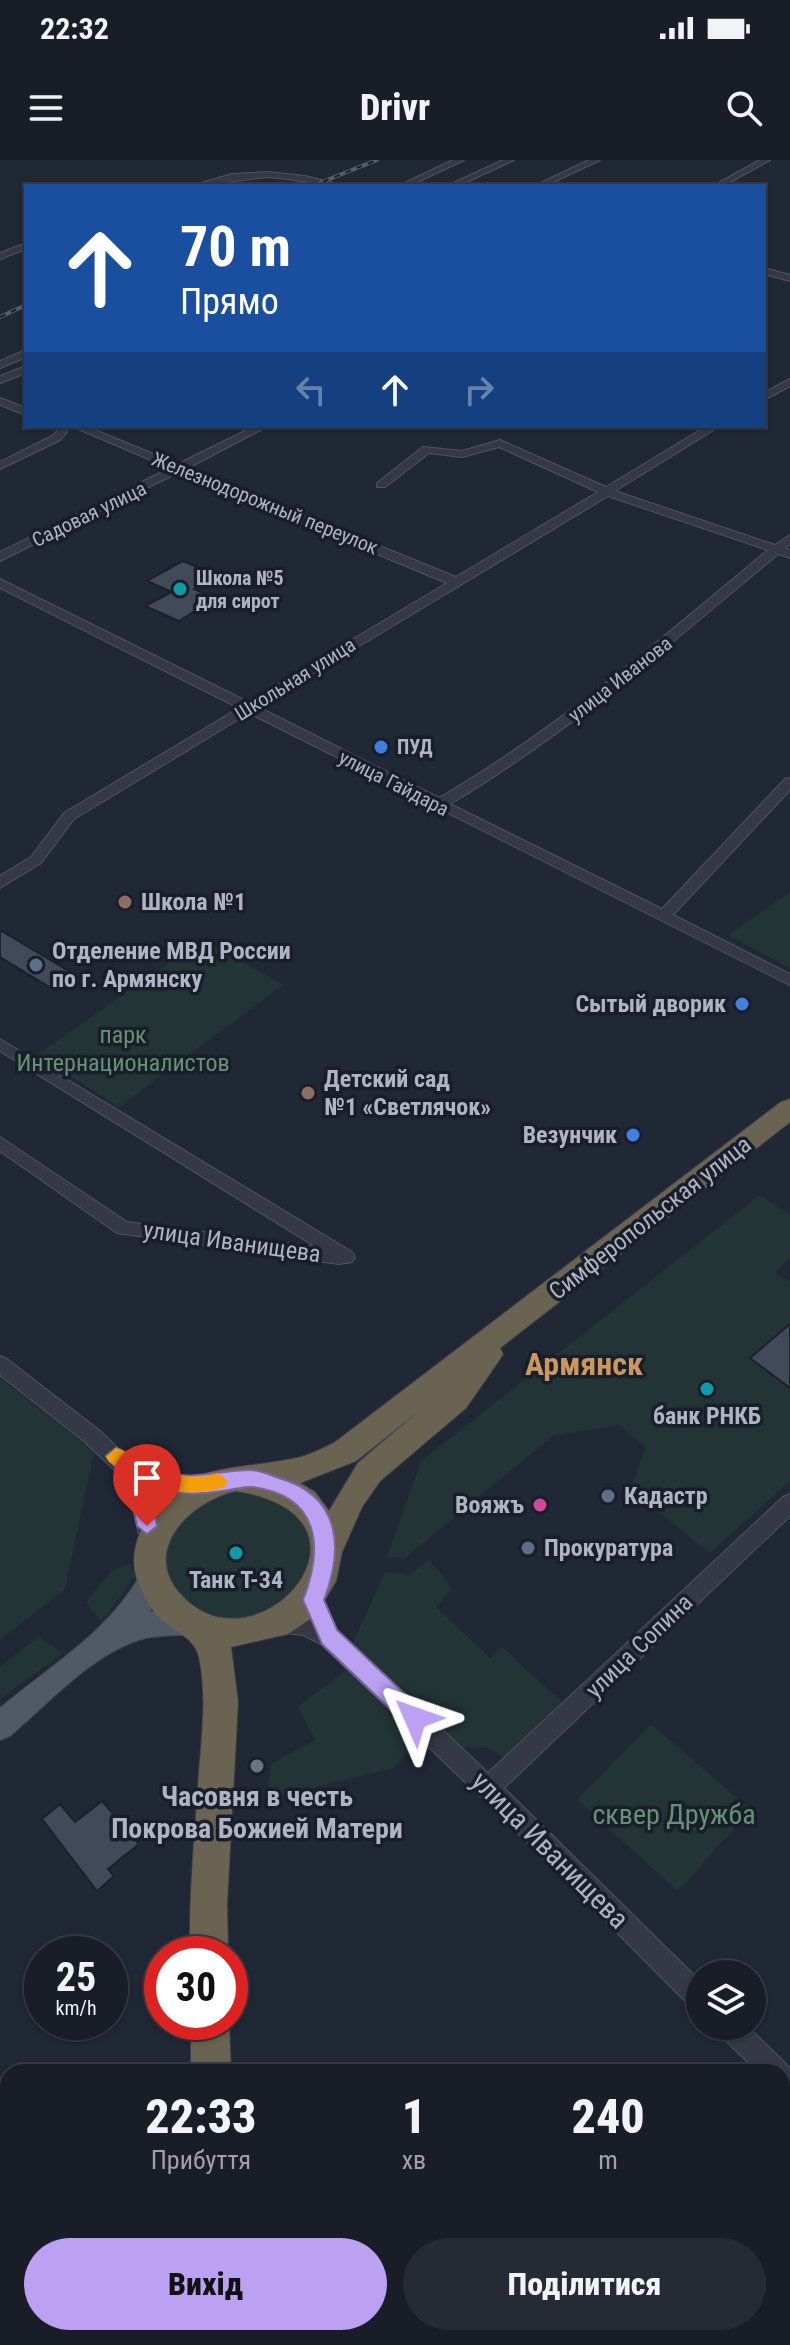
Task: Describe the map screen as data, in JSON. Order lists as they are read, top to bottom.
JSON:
{
  "streets": {
    "highway": ["Симферопольская улица"],
    "street": [
      "Железнодорожный переулок",
      "Садовая улица",
      "Школьная улица",
      "улица Иванова",
      "улица Гайдара",
      "улица Иванищева",
      "улица Сопина"
    ]
  },
  "crossings": [
    ["Железнодорожный переулок", "Садовая улица"],
    ["Железнодорожный переулок", "Школьная улица"],
    ["Школьная улица", "улица Гайдара"],
    ["улица Иванова", "улица Гайдара"],
    ["Симферопольская улица", "улица Иванищева"],
    ["улица Иванищева", "улица Сопина"]
  ],
  "districts": ["Армянск"],
  "parks": ["парк Интернационалистов", "сквер Дружба"],
  "places": [
    "Школа №5 для сирот",
    "ПУД",
    "Школа №1",
    "Отделение МВД России по г. Армянску",
    "Сытый дворик",
    "Детский сад №1 «Светлячок»",
    "Везунчик",
    "банк РНКБ",
    "Кадастр",
    "Вояжъ",
    "Прокуратура",
    "Танк Т-34",
    "Часовня в честь Покрова Божией Матери"
  ],
  "page": {
    "status": "22:32",
    "header": "Drivr",
    "turn": ["70 m", "Прямо"],
    "speed": "25 km/h",
    "limit": "30",
    "eta": [
      "22:33",
      "Прибуття",
      "1",
      "хв",
      "240",
      "m"
    ],
    "buttons": ["Вихід", "Поділитися"]
  }
}
